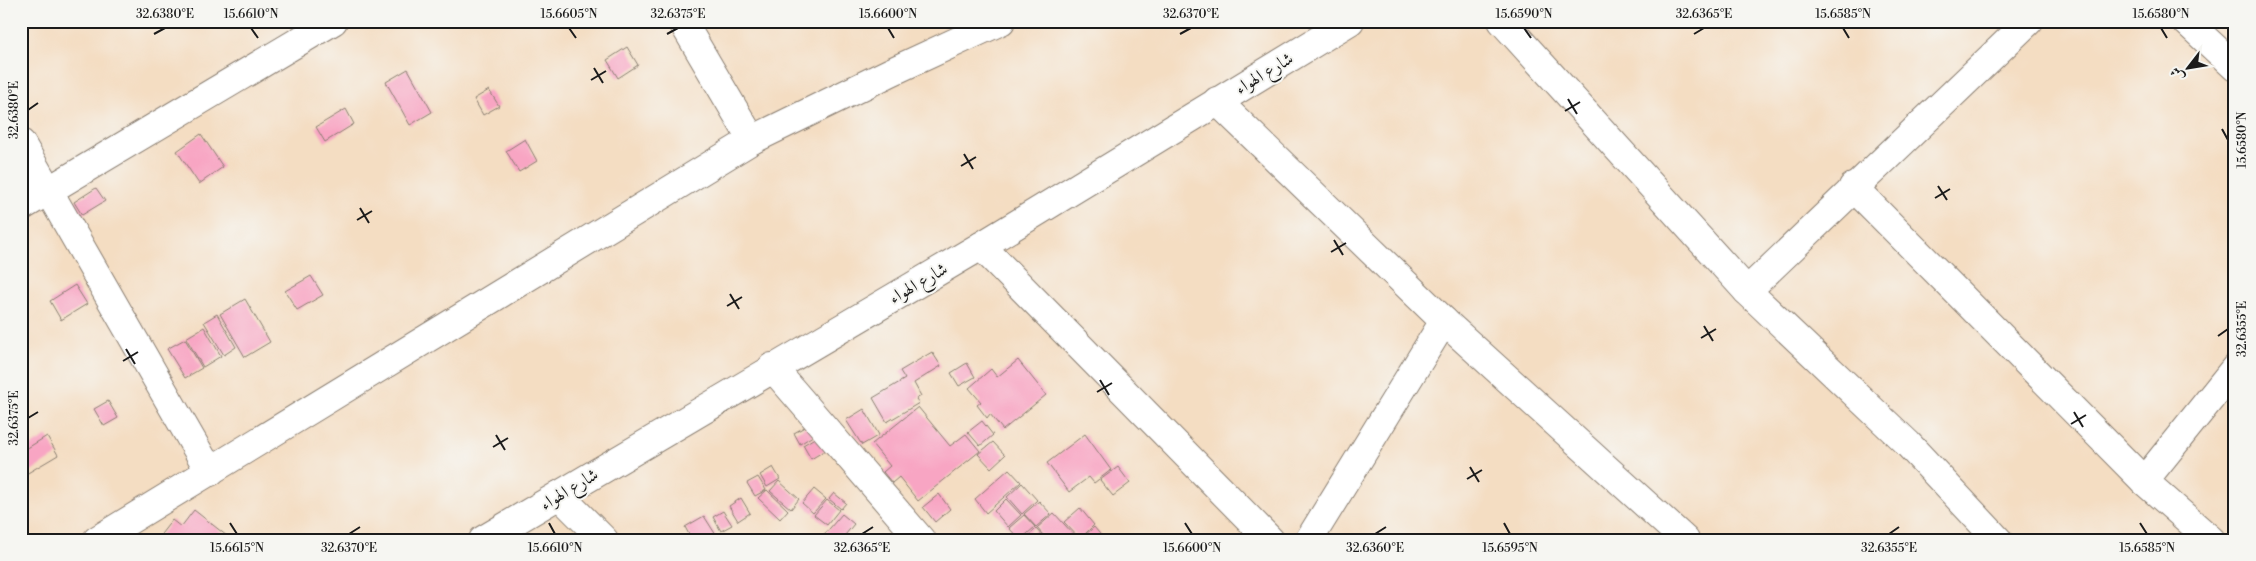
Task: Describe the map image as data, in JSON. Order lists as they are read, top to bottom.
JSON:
{
  "streets": {
    "street": ["شارع الهواء"]
  },
  "north": "bottom left",
  "coordinates": [
    "32.6380°E",
    "15.6610°N",
    "15.6605°N",
    "32.6375°E",
    "15.6600°N",
    "32.6370°E",
    "15.6590°N",
    "32.6365°E",
    "15.6585°N",
    "15.6580°N",
    "32.6355°E",
    "15.6615°N",
    "32.6360°E",
    "15.6595°N"
  ]
}
